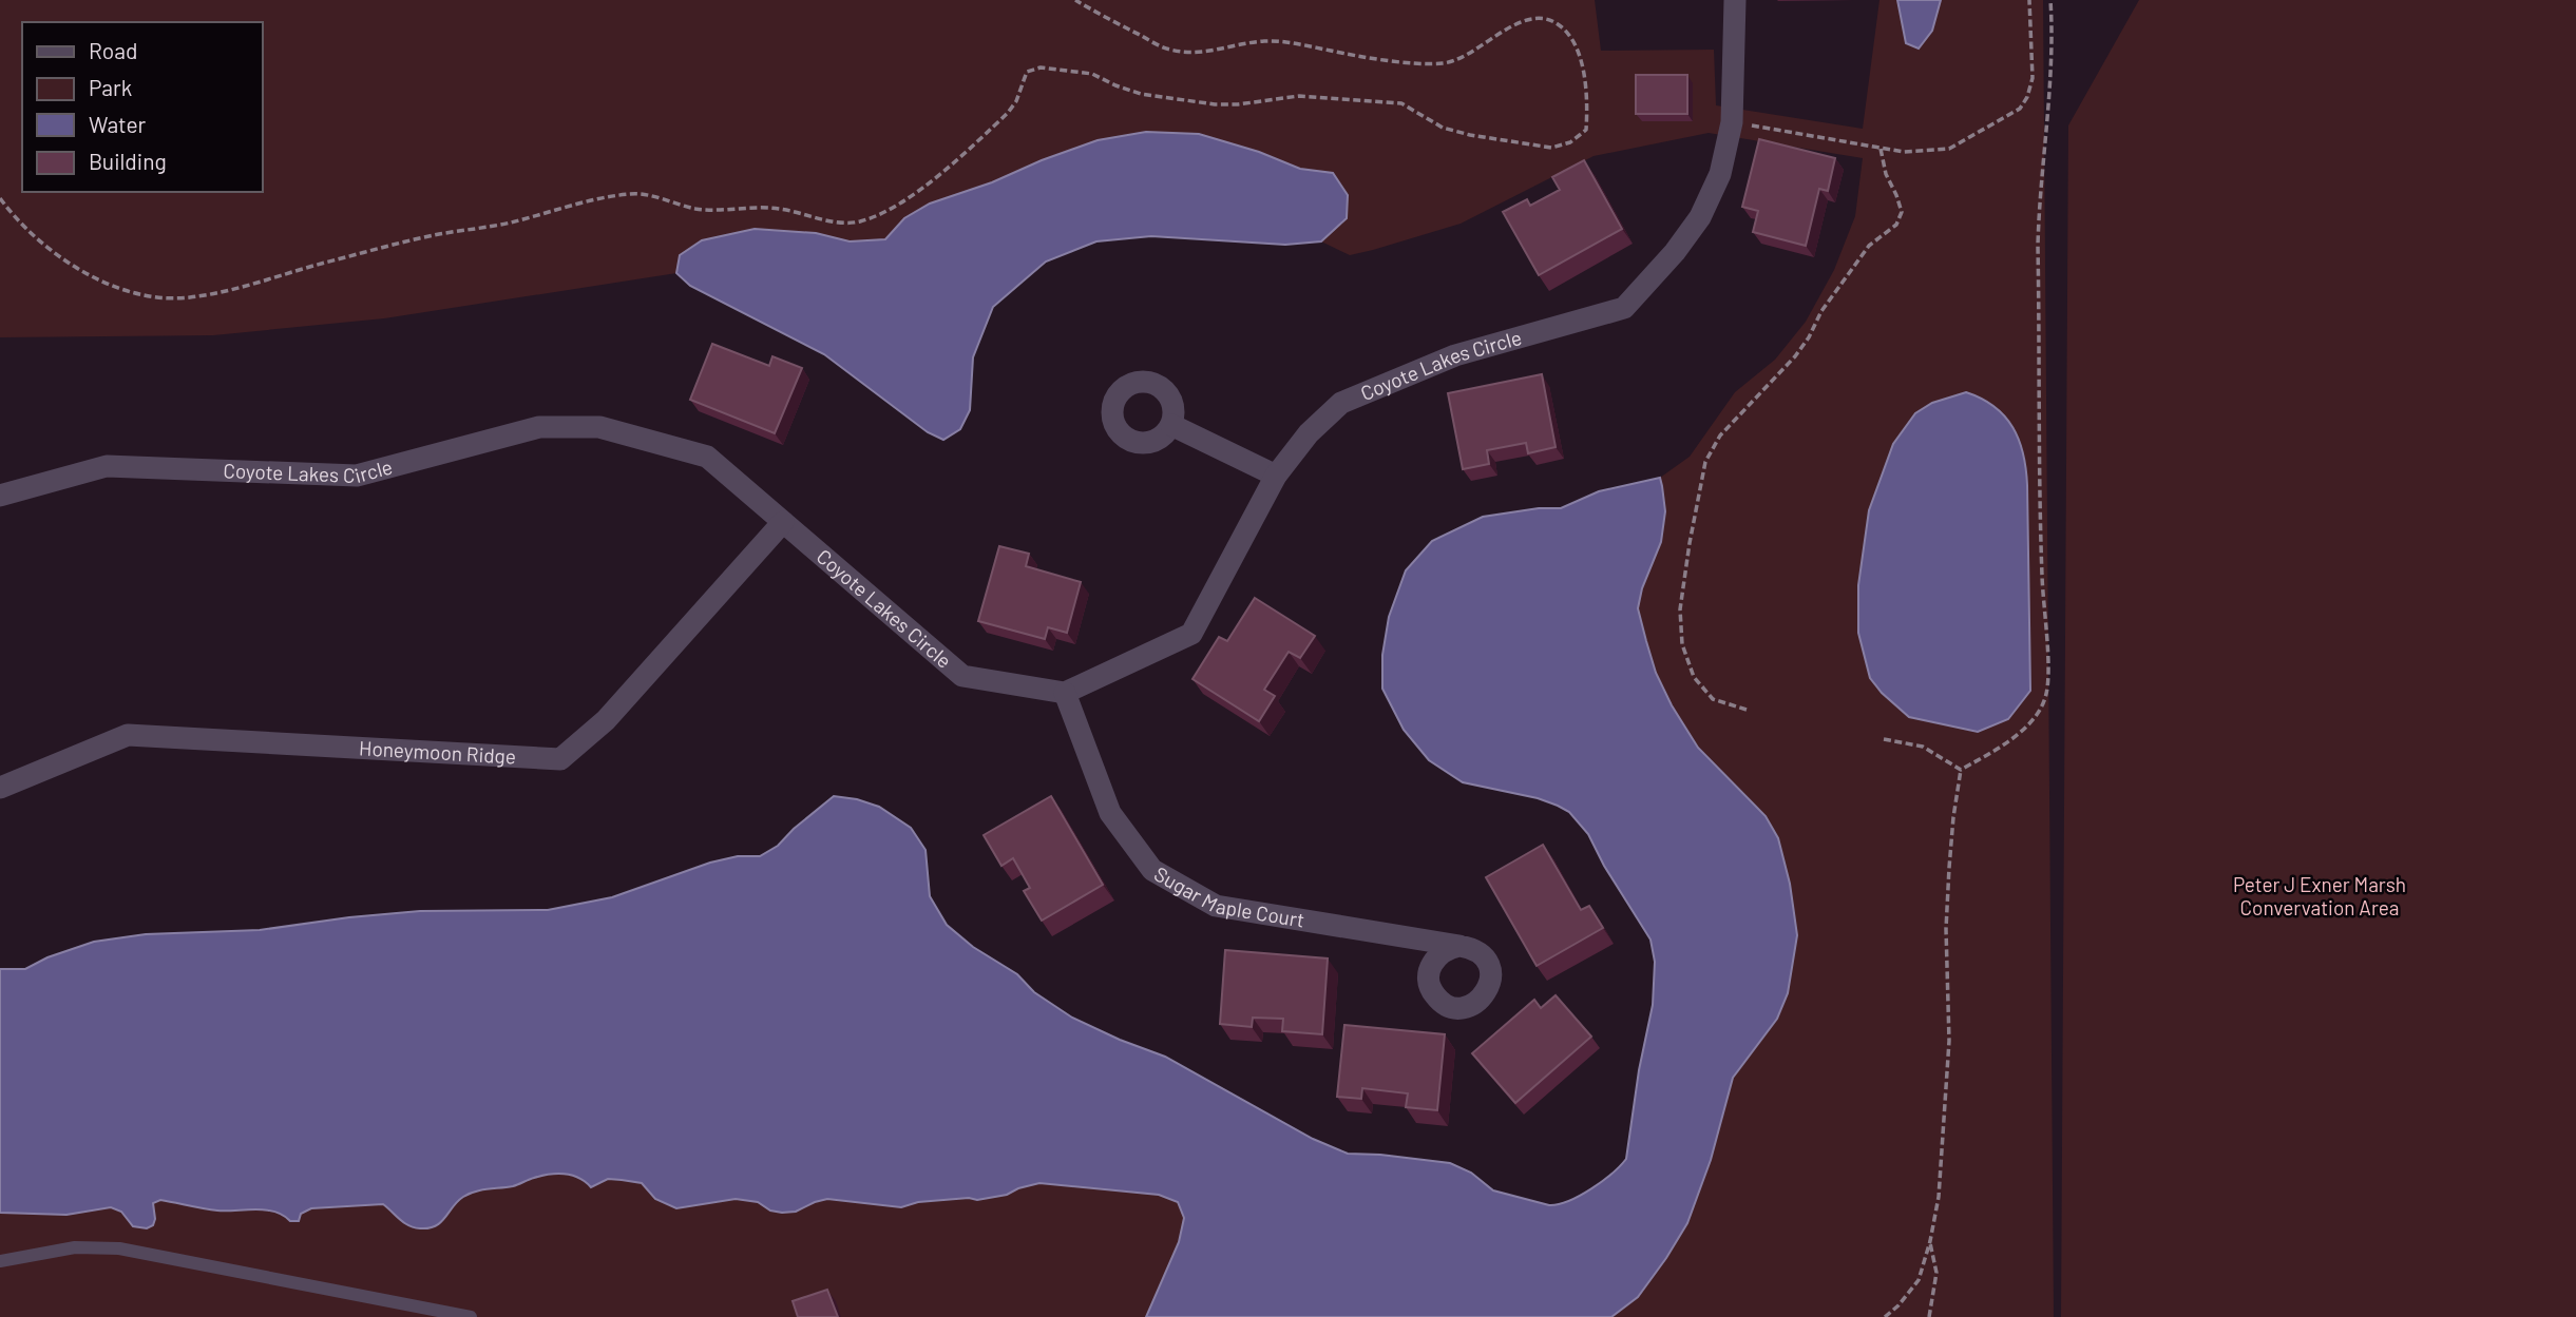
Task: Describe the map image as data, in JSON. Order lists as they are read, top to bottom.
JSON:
{
  "streets": {
    "street": ["Coyote Lakes Circle", "Honeymoon Ridge", "Sugar Maple Court"]
  },
  "crossings": [
    ["Coyote Lakes Circle", "Honeymoon Ridge"],
    ["Coyote Lakes Circle", "Sugar Maple Court"]
  ],
  "parks": ["Peter J Exner Marsh Convervation Area"],
  "legend": [
    "Road",
    "Park",
    "Water",
    "Building"
  ]
}
